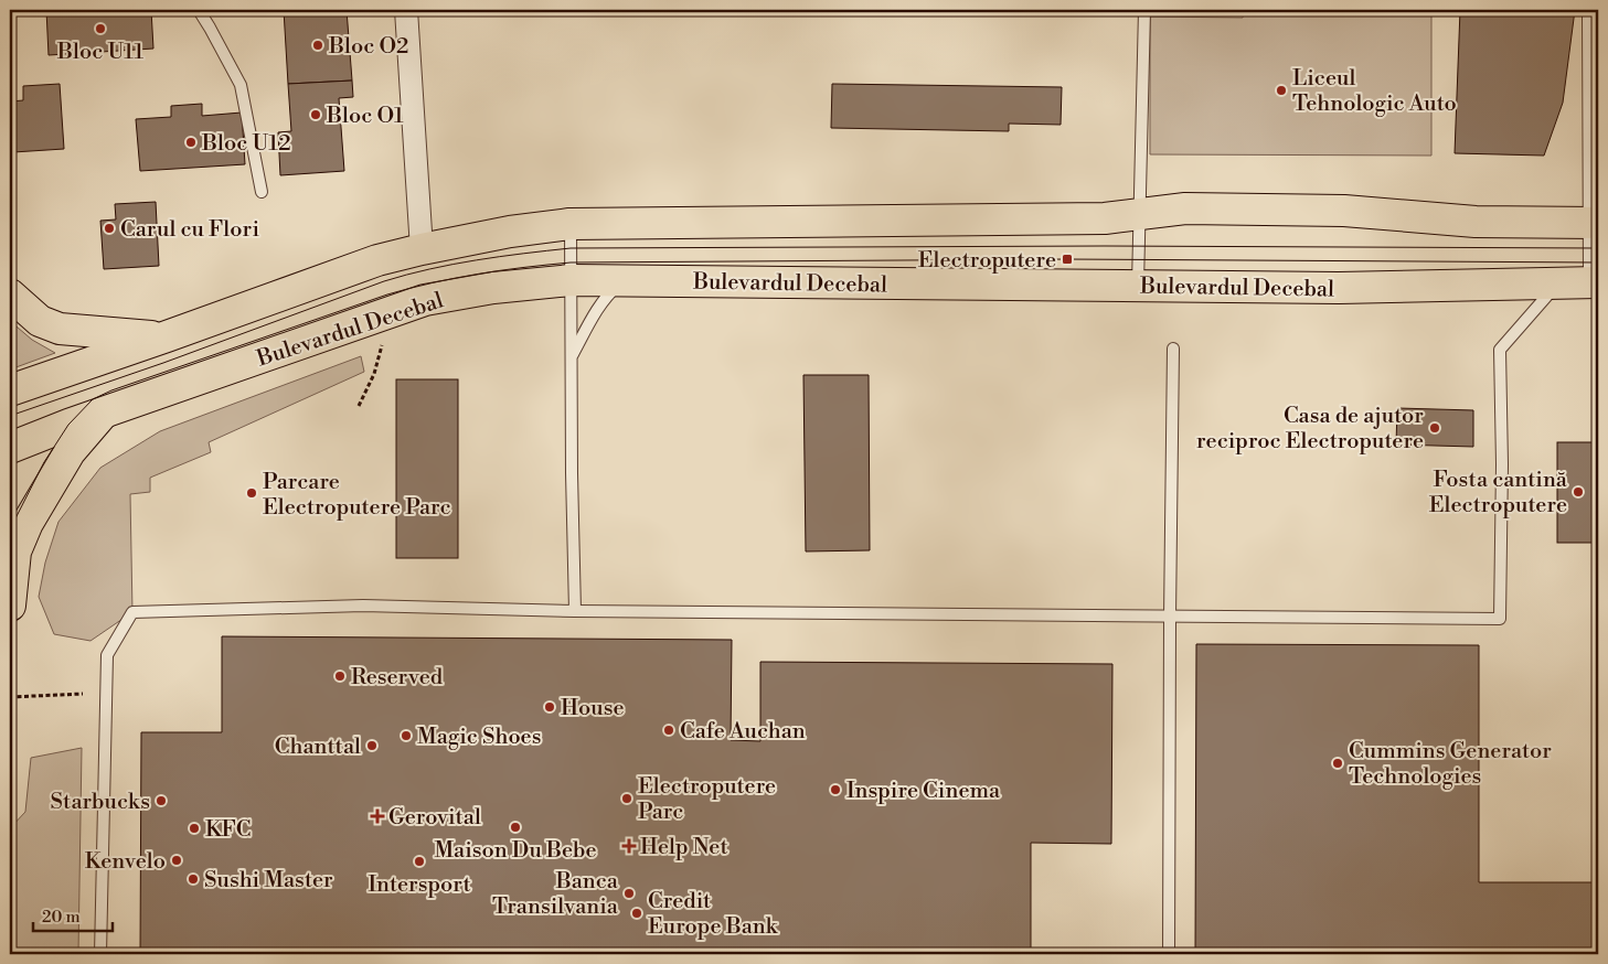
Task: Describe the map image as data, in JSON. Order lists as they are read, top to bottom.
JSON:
{
  "streets": {
    "main road": ["Bulevardul Decebal"]
  },
  "places": {
    "other": [
      "Bloc U11",
      "Bloc O2",
      "Liceul Tehnologic Auto",
      "Bloc O1",
      "Bloc U12",
      "Carul cu Flori",
      "Casa de ajutor reciproc Electroputere",
      "Fosta cantină Electroputere",
      "Parcare Electroputere Parc",
      "Reserved",
      "House",
      "Cafe Auchan",
      "Magic Shoes",
      "Chanttal",
      "Cummins Generator Technologies",
      "Inspire Cinema",
      "Electroputere Parc",
      "Starbucks",
      "Maison Du Bebe",
      "KFC",
      "Kenvelo",
      "Intersport",
      "Sushi Master",
      "Banca Transilvania",
      "Credit Europe Bank"
    ],
    "transit": ["Electroputere"],
    "health": ["Gerovital", "Help Net"]
  },
  "scale_bar": "20 m"
}
